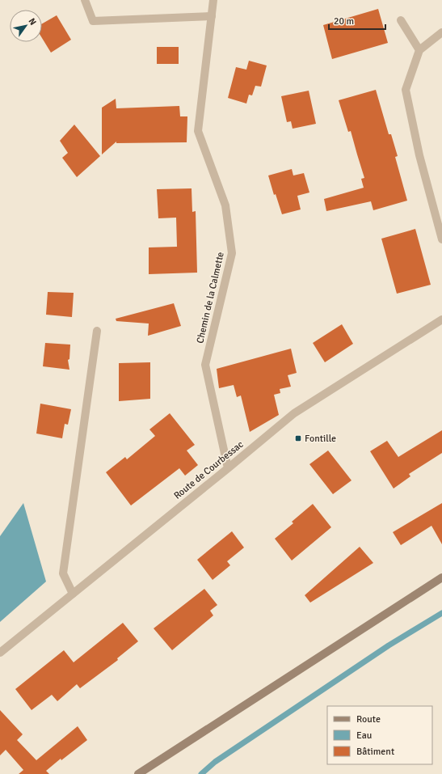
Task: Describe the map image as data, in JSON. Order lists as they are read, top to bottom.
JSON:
{
  "streets": {
    "street": ["Chemin de la Calmette", "Route de Courbessac"]
  },
  "crossings": [
    ["Chemin de la Calmette", "Route de Courbessac"]
  ],
  "places": {
    "transit": ["Fontille"]
  },
  "legend": ["Route", "Eau", "Bâtiment"],
  "scale_bar": "20 m",
  "north": "top right"
}
